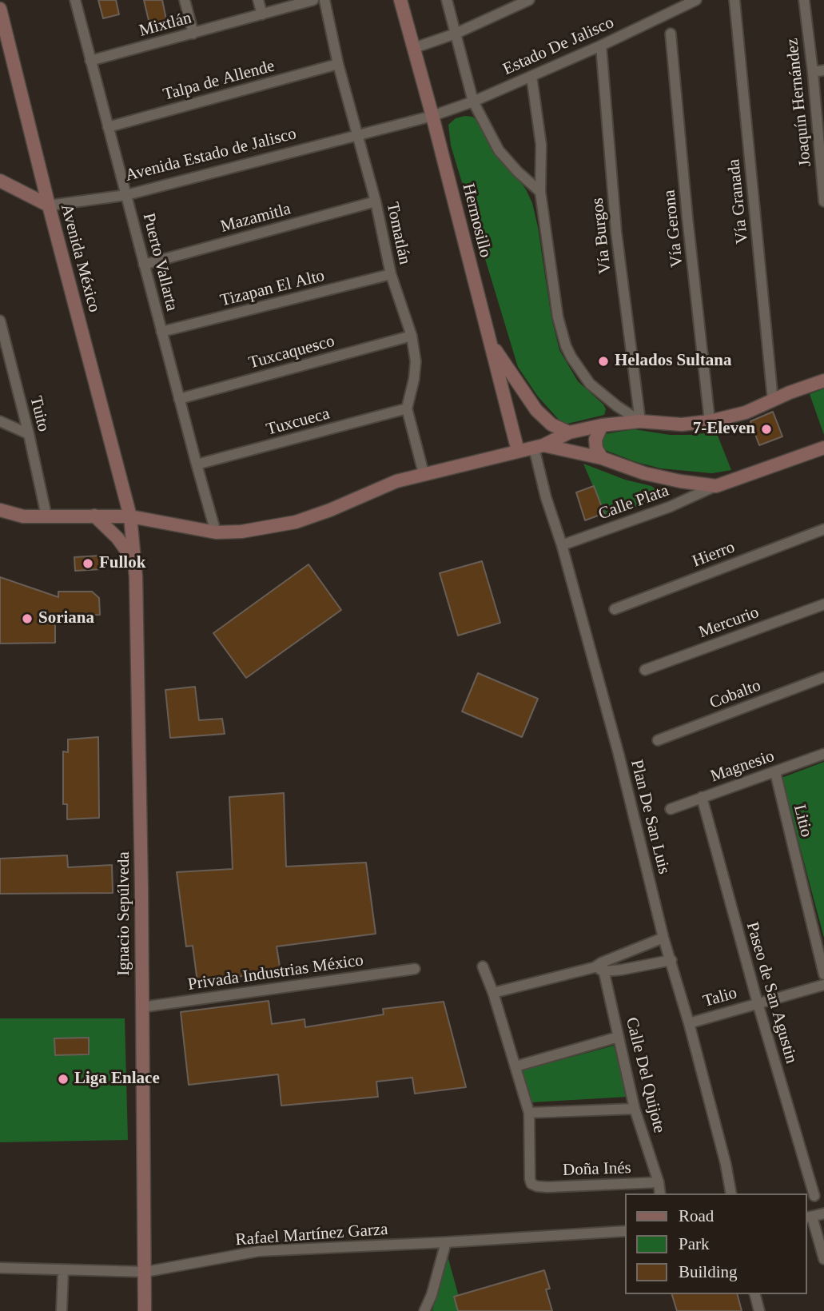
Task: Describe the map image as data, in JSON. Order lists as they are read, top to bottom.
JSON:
{
  "streets": {
    "main road": ["Hermosillo", "Avenida México", "Ignacio Sepúlveda"],
    "street": [
      "Mixtlán",
      "Estado De Jalisco",
      "Talpa de Allende",
      "Joaquín Hernández",
      "Avenida Estado de Jalisco",
      "Vía Granada",
      "Mazamitla",
      "Vía Gerona",
      "Tomatlán",
      "Vía Burgos",
      "Puerto Vallarta",
      "Tizapan El Alto",
      "Tuxcaquesco",
      "Tuito",
      "Tuxcueca",
      "Calle Plata",
      "Hierro",
      "Mercurio",
      "Cobalto",
      "Magnesio",
      "Plan De San Luis",
      "Litio",
      "Privada Industrias México",
      "Paseo de San Agustin",
      "Talio",
      "Calle Del Quijote",
      "Doña Inés",
      "Rafael Martínez Garza"
    ]
  },
  "crossings": [
    ["Mixtlán", "Puerto Vallarta"],
    ["Estado De Jalisco", "Avenida Estado de Jalisco"],
    ["Estado De Jalisco", "Hermosillo"],
    ["Estado De Jalisco", "Vía Burgos"],
    ["Talpa de Allende", "Tomatlán"],
    ["Talpa de Allende", "Puerto Vallarta"],
    ["Avenida Estado de Jalisco", "Hermosillo"],
    ["Avenida Estado de Jalisco", "Tomatlán"],
    ["Avenida Estado de Jalisco", "Avenida México"],
    ["Avenida Estado de Jalisco", "Puerto Vallarta"],
    ["Mazamitla", "Tomatlán"],
    ["Mazamitla", "Puerto Vallarta"],
    ["Tomatlán", "Tizapan El Alto"],
    ["Tomatlán", "Tuxcaquesco"],
    ["Tomatlán", "Tuxcueca"],
    ["Avenida México", "Ignacio Sepúlveda"],
    ["Puerto Vallarta", "Tizapan El Alto"],
    ["Puerto Vallarta", "Tuxcaquesco"],
    ["Puerto Vallarta", "Tuxcueca"],
    ["Calle Plata", "Plan De San Luis"],
    ["Magnesio", "Litio"],
    ["Magnesio", "Paseo de San Agustin"],
    ["Plan De San Luis", "Talio"],
    ["Ignacio Sepúlveda", "Privada Industrias México"],
    ["Ignacio Sepúlveda", "Rafael Martínez Garza"],
    ["Paseo de San Agustin", "Talio"],
    ["Calle Del Quijote", "Doña Inés"]
  ],
  "places": [
    "Helados Sultana",
    "7-Eleven",
    "Fullok",
    "Soriana",
    "Liga Enlace"
  ],
  "legend": ["Road", "Park", "Building"]
}
